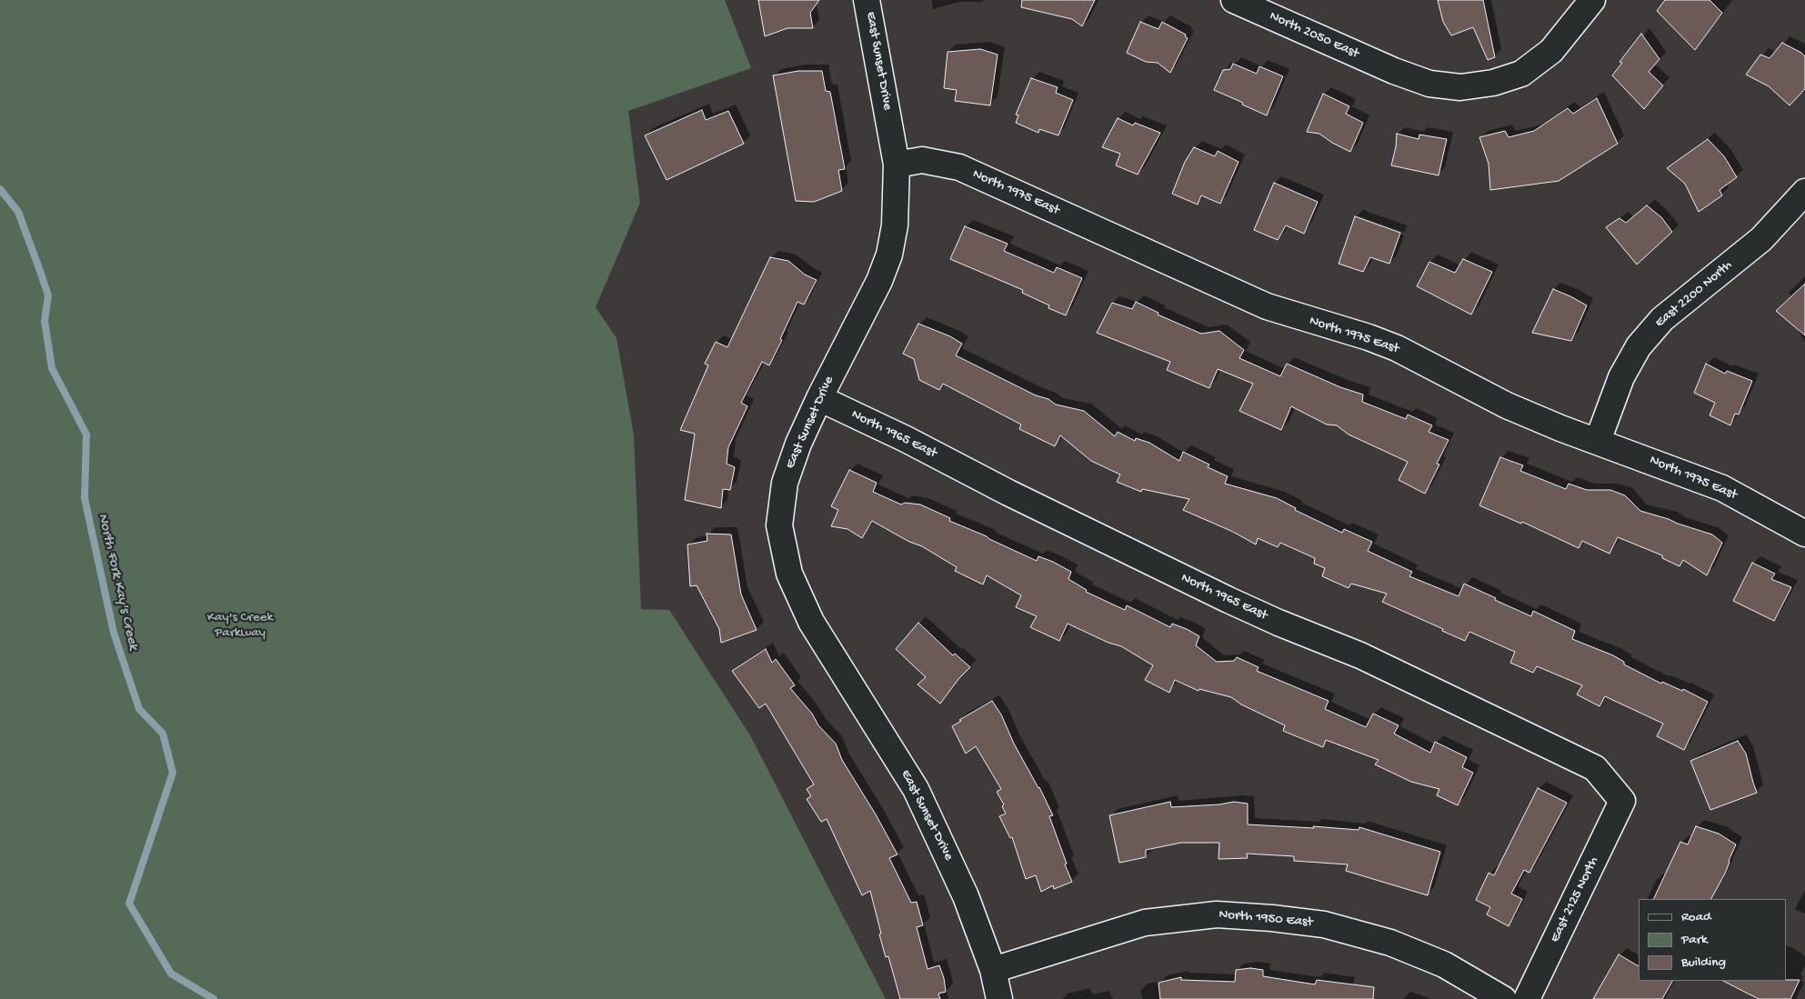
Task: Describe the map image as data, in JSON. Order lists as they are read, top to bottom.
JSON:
{
  "streets": {
    "street": [
      "North 2050 East",
      "East Sunset Drive",
      "North 1975 East",
      "East 2200 North",
      "North 1965 East",
      "East 2125 North",
      "North 1950 East"
    ]
  },
  "crossings": [
    ["East Sunset Drive", "North 1975 East"],
    ["East Sunset Drive", "North 1965 East"],
    ["East Sunset Drive", "North 1950 East"],
    ["North 1975 East", "East 2200 North"],
    ["North 1965 East", "East 2125 North"]
  ],
  "water": ["North Fork Kay's Creek"],
  "parks": ["Kay's Creek Parkway"],
  "legend": ["Road", "Park", "Building"]
}
